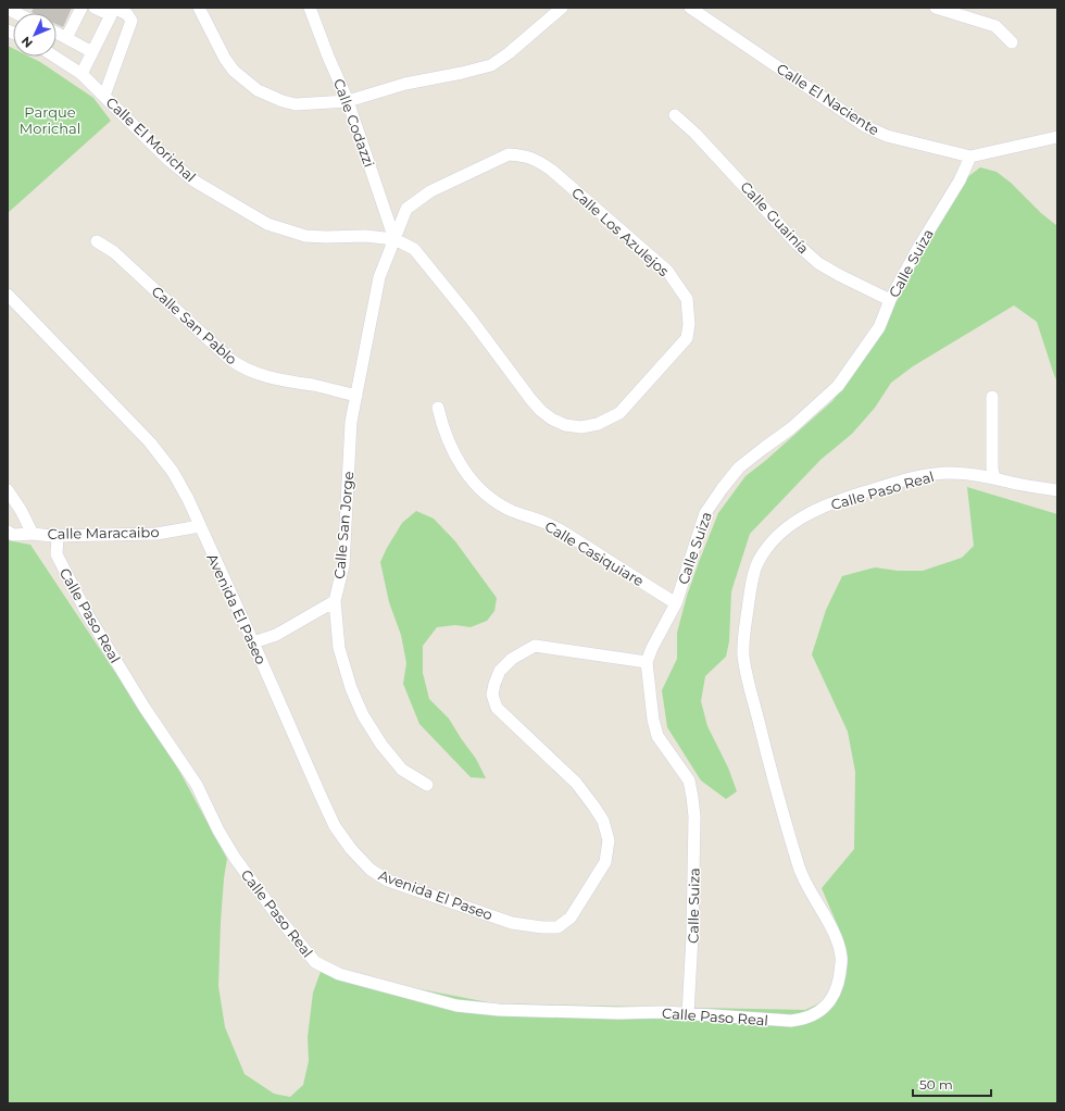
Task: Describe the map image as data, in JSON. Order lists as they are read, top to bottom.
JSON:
{
  "streets": {
    "street": [
      "Calle El Naciente",
      "Calle Codazzi",
      "Calle El Morichal",
      "Calle Guainía",
      "Calle Los Azulejos",
      "Calle Suiza",
      "Calle San Pablo",
      "Calle Paso Real",
      "Calle San Jorge",
      "Calle Maracaibo",
      "Calle Casiquiare",
      "Avenida El Paseo"
    ]
  },
  "crossings": [
    ["Calle El Naciente", "Calle Suiza"],
    ["Calle Codazzi", "Calle El Morichal"],
    ["Calle Codazzi", "Calle Los Azulejos"],
    ["Calle Codazzi", "Calle San Jorge"],
    ["Calle El Morichal", "Calle Los Azulejos"],
    ["Calle El Morichal", "Calle San Jorge"],
    ["Calle Guainía", "Calle Suiza"],
    ["Calle Los Azulejos", "Calle San Jorge"],
    ["Calle Suiza", "Calle Paso Real"],
    ["Calle Suiza", "Calle Casiquiare"],
    ["Calle Suiza", "Avenida El Paseo"],
    ["Calle San Pablo", "Calle San Jorge"],
    ["Calle Paso Real", "Calle Maracaibo"],
    ["Calle Maracaibo", "Avenida El Paseo"]
  ],
  "parks": ["Parque Morichal"],
  "scale_bar": "50 m",
  "north": "bottom left"
}
